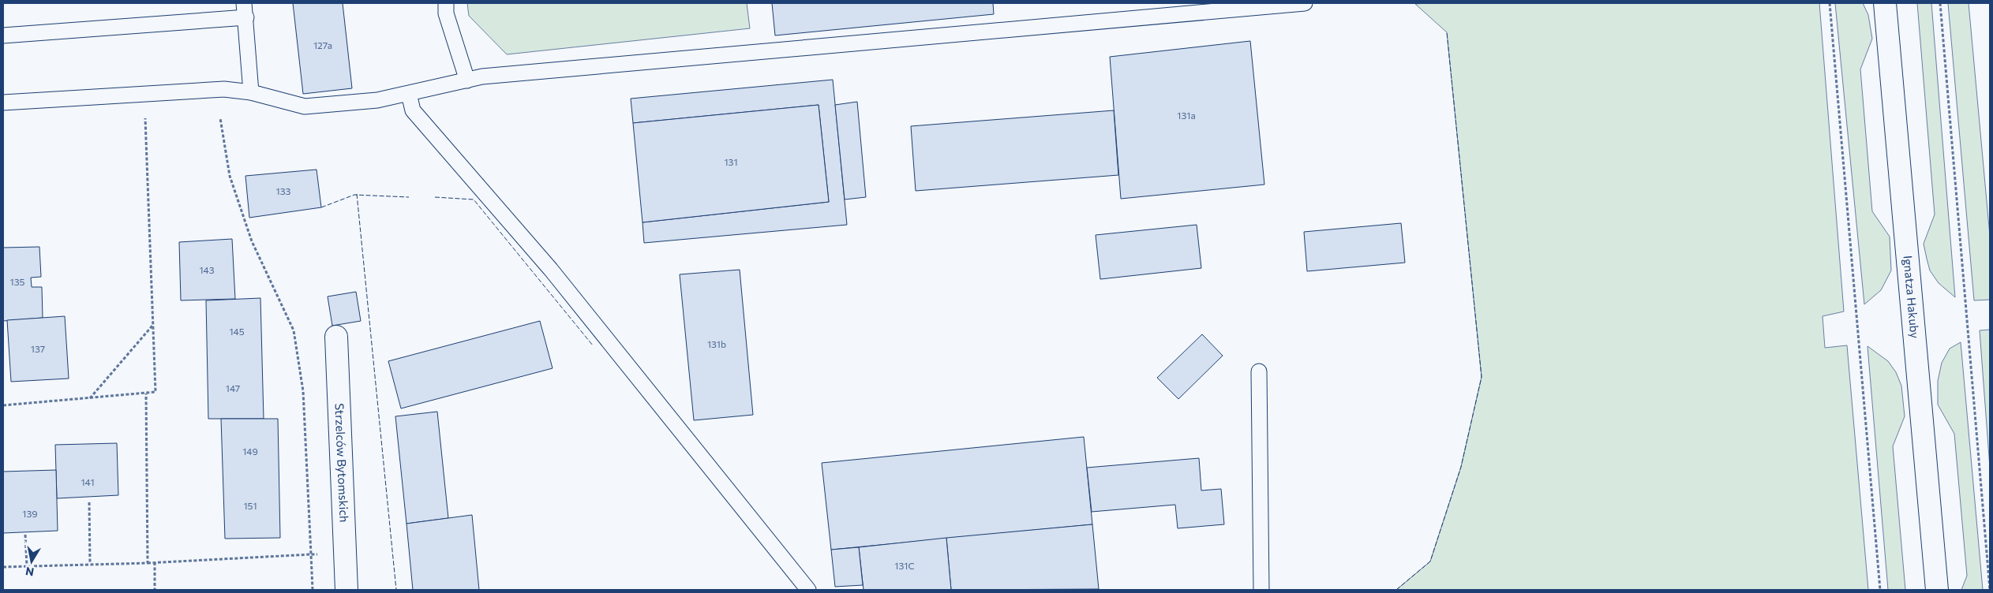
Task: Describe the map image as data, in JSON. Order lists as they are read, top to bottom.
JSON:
{
  "streets": {
    "street": ["Ignatza Hakuby", "Strzelców Bytomskich"]
  },
  "house_numbers": [
    "127a",
    "131a",
    "131",
    "133",
    "143",
    "135",
    "145",
    "131b",
    "137",
    "147",
    "149",
    "141",
    "151",
    "139",
    "131C"
  ],
  "north": "bottom"
}
